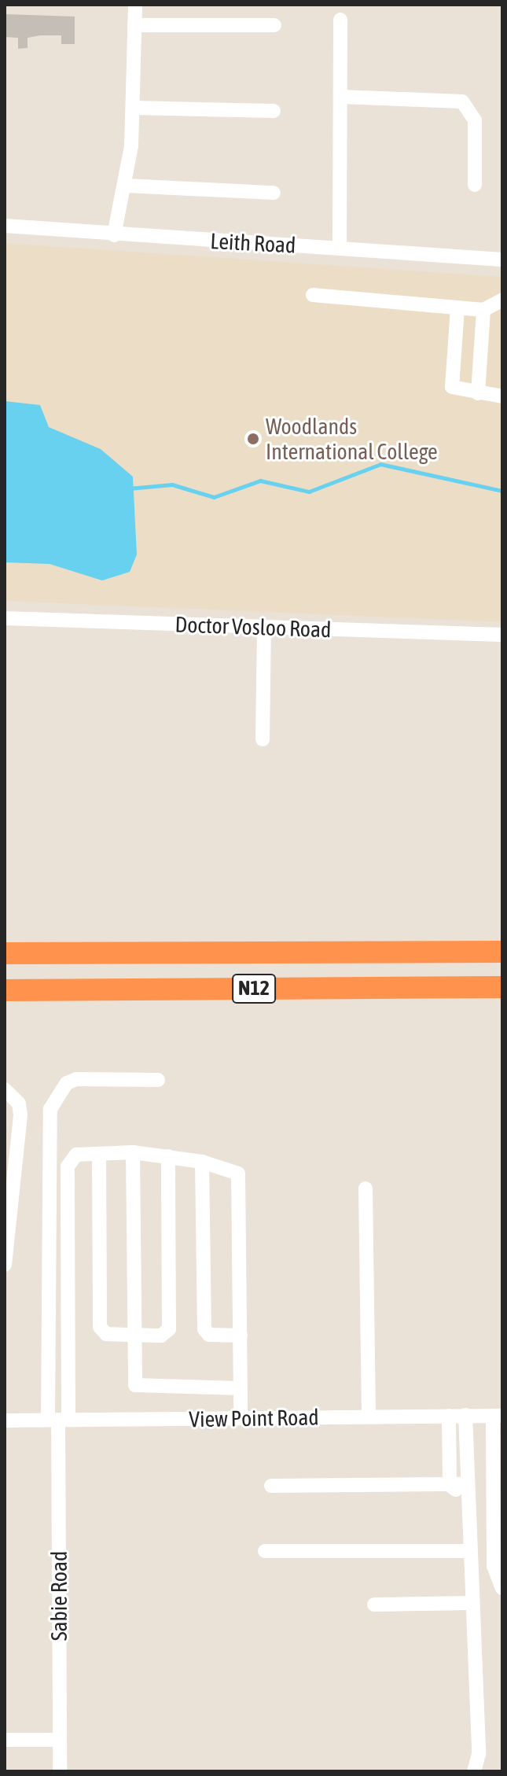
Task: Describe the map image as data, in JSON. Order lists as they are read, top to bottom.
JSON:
{
  "streets": {
    "highway": ["N12"],
    "street": [
      "Leith Road",
      "Doctor Vosloo Road",
      "View Point Road",
      "Sabie Road"
    ]
  },
  "crossings": [
    ["View Point Road", "Sabie Road"]
  ],
  "places": ["Woodlands International College"]
}
